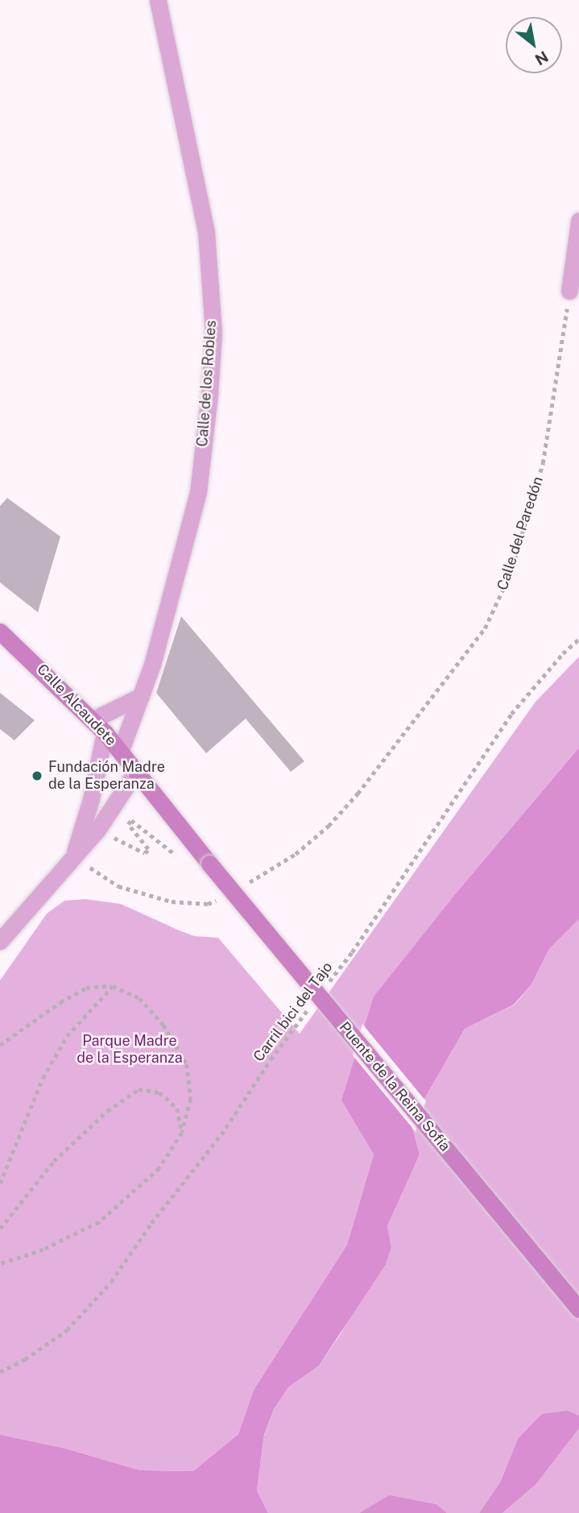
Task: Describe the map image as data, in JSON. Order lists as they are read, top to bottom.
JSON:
{
  "streets": {
    "main road": ["Calle Alcaudete", "Puente de la Reina Sofía"],
    "street": ["Calle de los Robles"],
    "path": ["Calle del Paredón", "Carril bici del Tajo"]
  },
  "crossings": [
    ["Calle de los Robles", "Calle Alcaudete"],
    ["Calle Alcaudete", "Puente de la Reina Sofía"]
  ],
  "parks": ["Parque Madre de la Esperanza"],
  "places": ["Fundación Madre de la Esperanza"],
  "north": "bottom right"
}
